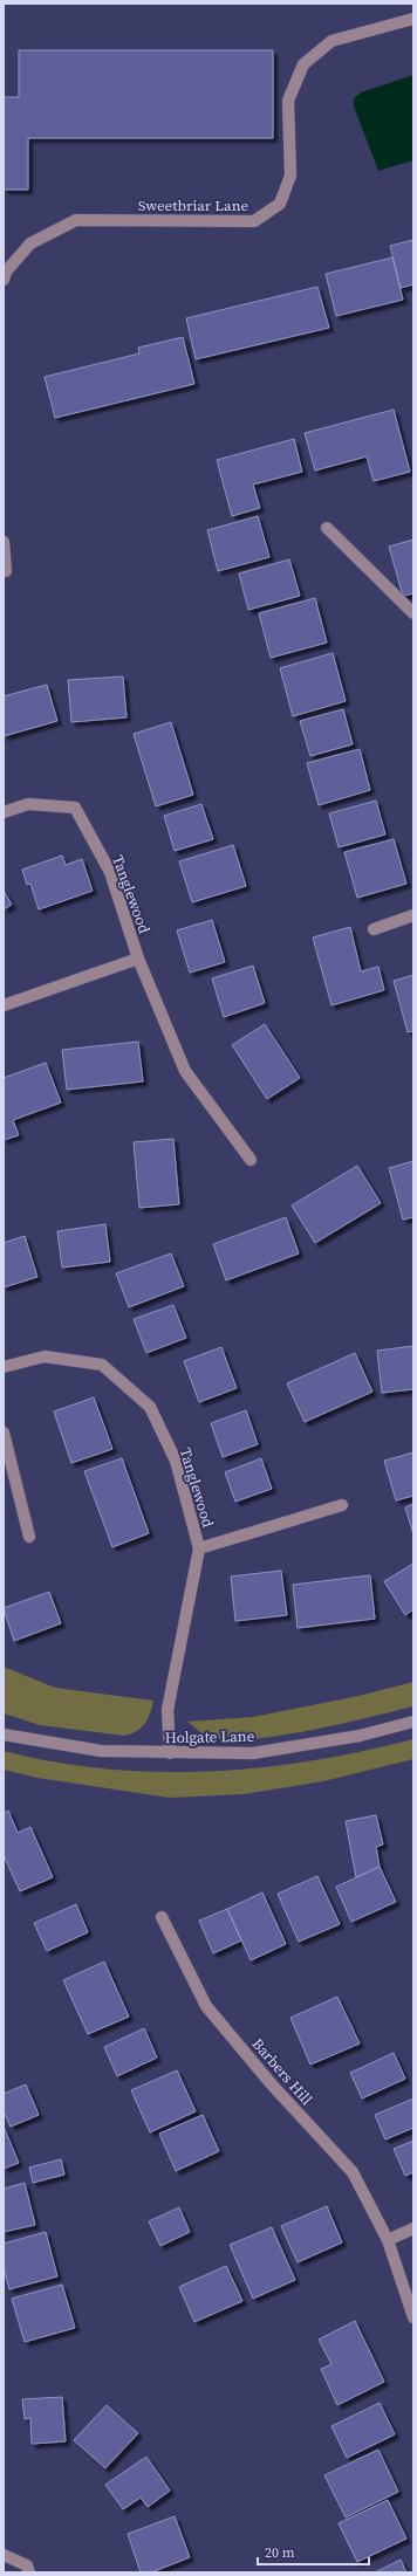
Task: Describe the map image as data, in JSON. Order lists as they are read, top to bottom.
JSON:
{
  "streets": {
    "street": [
      "Sweetbriar Lane",
      "Tanglewood",
      "Holgate Lane",
      "Barbers Hill"
    ]
  },
  "crossings": [
    ["Tanglewood", "Holgate Lane"]
  ],
  "scale_bar": "20 m"
}
